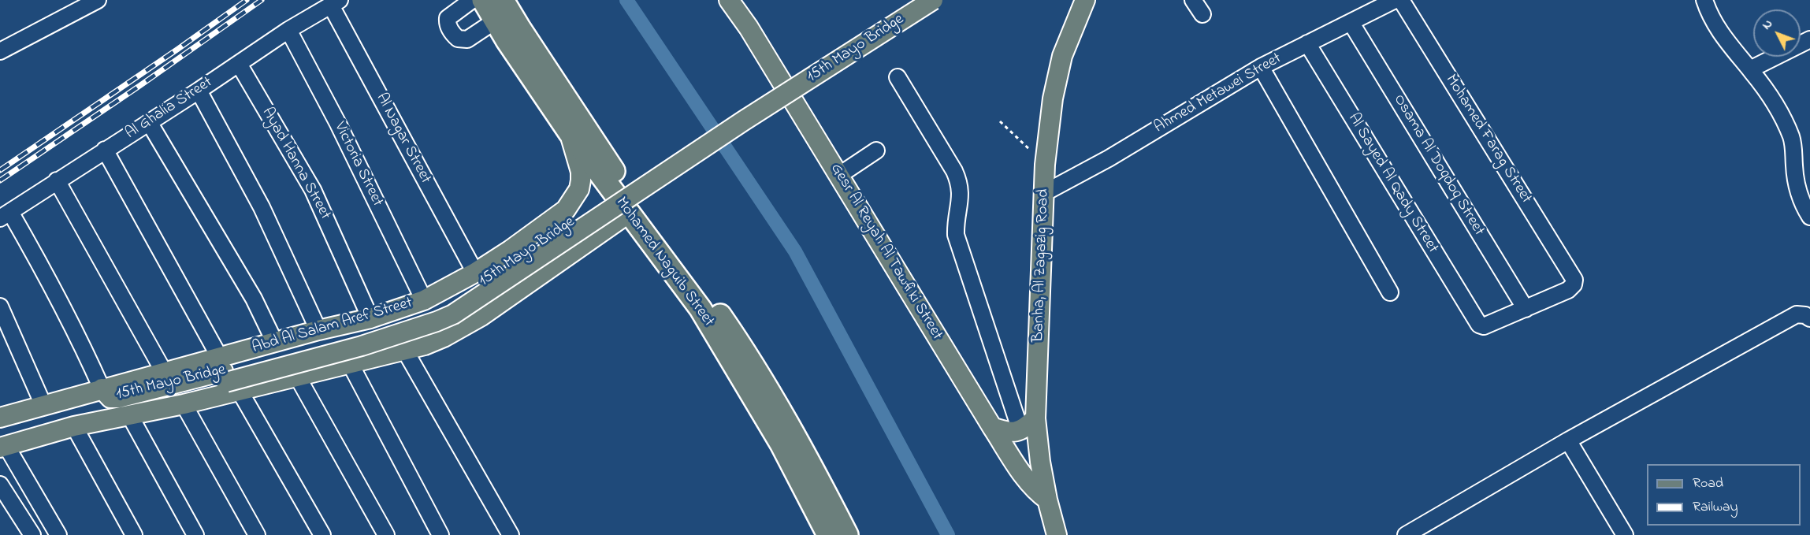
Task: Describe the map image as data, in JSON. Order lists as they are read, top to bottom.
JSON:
{
  "streets": {
    "highway": ["Mohamed Naguib Street"],
    "main road": [
      "15th Mayo Bridge",
      "Gesr Al Reyah Al Tawfiki Street",
      "Banha, Al Zagazig Road",
      "Abd Al Salam Aref Street"
    ],
    "street": [
      "Ahmed Metawei Street",
      "Al Ghalia Street",
      "Al Nagar Street",
      "Mohamed Farag Street",
      "Ayad Hanna Street",
      "Victoria Street",
      "Osama Al Doqdoq Street",
      "Al Sayed Al Qady Street"
    ]
  },
  "crossings": [
    ["15th Mayo Bridge", "Abd Al Salam Aref Street"],
    ["Ahmed Metawei Street", "Osama Al Doqdoq Street"],
    ["Ahmed Metawei Street", "Al Sayed Al Qady Street"],
    ["Ahmed Metawei Street", "Banha, Al Zagazig Road"],
    ["Al Ghalia Street", "Al Nagar Street"],
    ["Al Ghalia Street", "Ayad Hanna Street"],
    ["Al Ghalia Street", "Victoria Street"],
    ["Al Nagar Street", "Abd Al Salam Aref Street"],
    ["Mohamed Farag Street", "Osama Al Doqdoq Street"],
    ["Mohamed Farag Street", "Al Sayed Al Qady Street"],
    ["Ayad Hanna Street", "Abd Al Salam Aref Street"],
    ["Victoria Street", "Abd Al Salam Aref Street"],
    ["Osama Al Doqdoq Street", "Al Sayed Al Qady Street"],
    ["Gesr Al Reyah Al Tawfiki Street", "Banha, Al Zagazig Road"],
    ["Mohamed Naguib Street", "Abd Al Salam Aref Street"]
  ],
  "legend": ["Road", "Railway"],
  "north": "top left"
}
